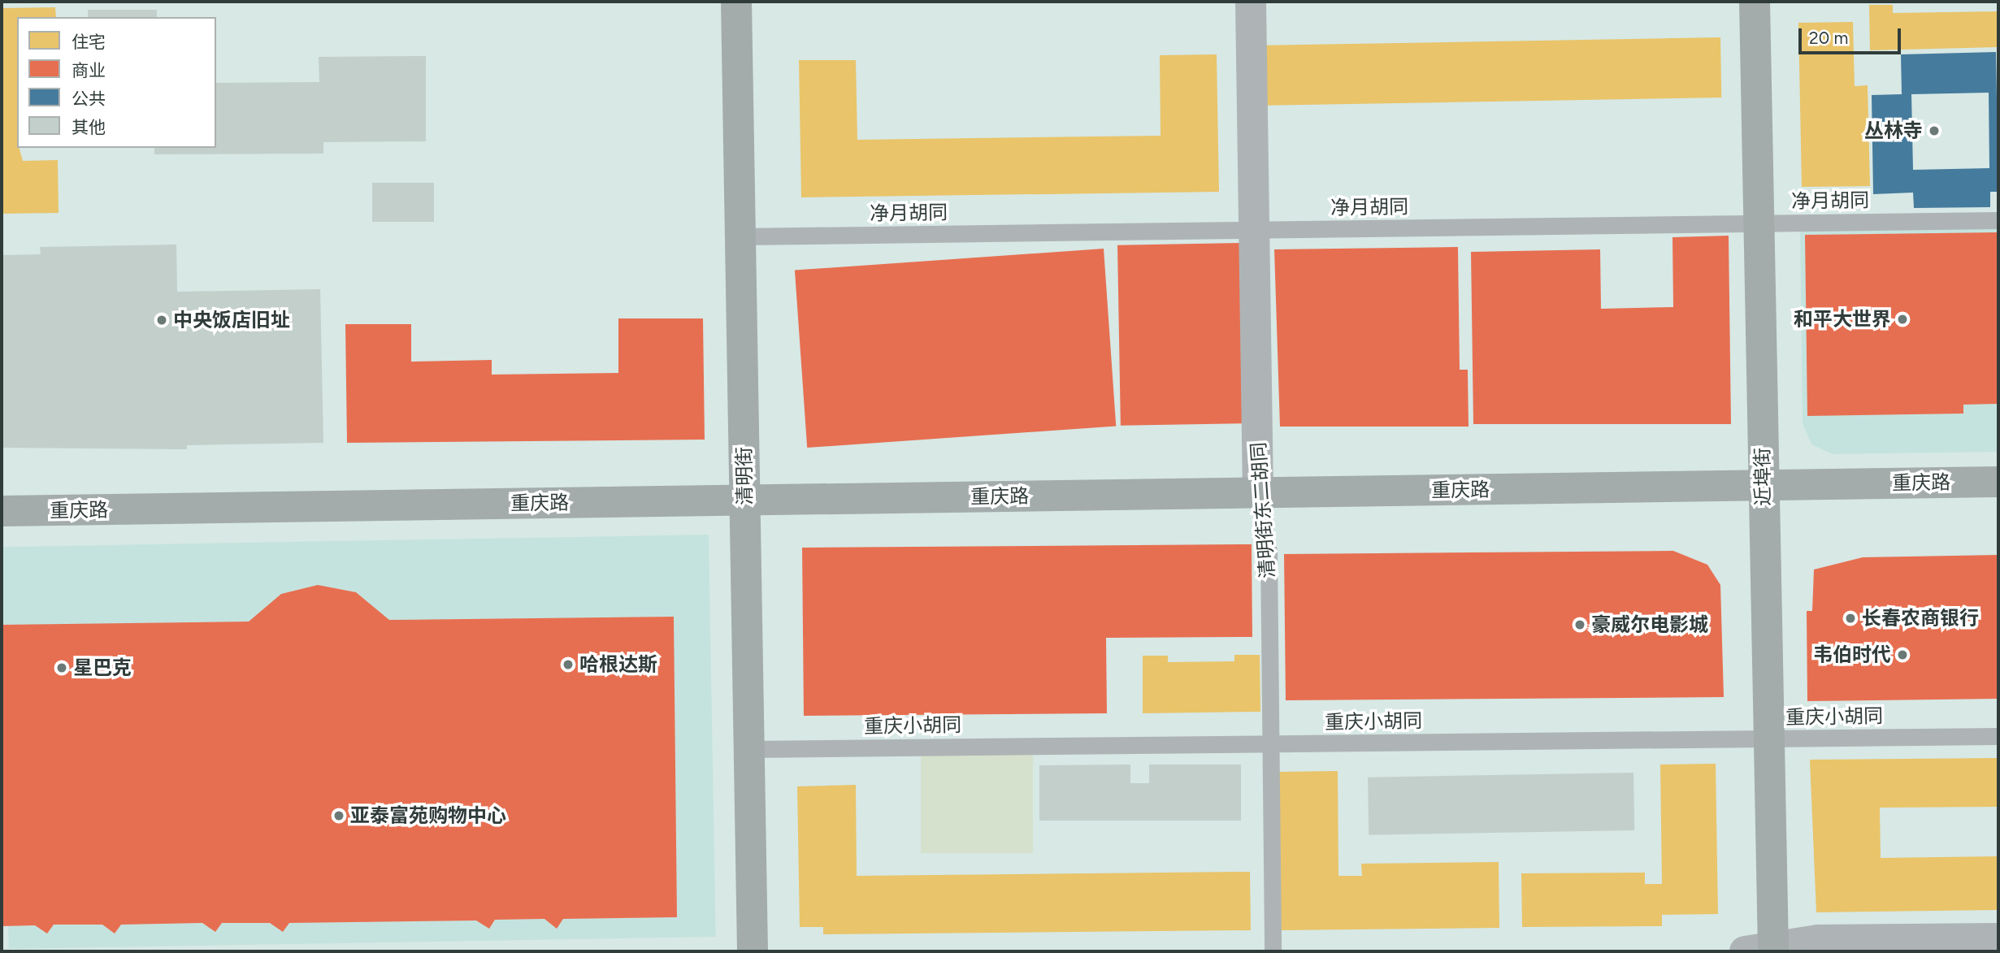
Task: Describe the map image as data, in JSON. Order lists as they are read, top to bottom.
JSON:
{
  "streets": {
    "main road": ["清明街", "近埠街", "重庆路"],
    "street": ["清明街东二胡同"],
    "lane": ["净月胡同", "重庆小胡同"]
  },
  "crossings": [
    ["净月胡同", "清明街"],
    ["净月胡同", "近埠街"],
    ["净月胡同", "清明街东二胡同"],
    ["清明街", "重庆路"],
    ["清明街", "重庆小胡同"],
    ["近埠街", "重庆路"],
    ["近埠街", "重庆小胡同"],
    ["重庆路", "清明街东二胡同"],
    ["清明街东二胡同", "重庆小胡同"]
  ],
  "places": [
    "丛林寺",
    "和平大世界",
    "中央饭店旧址",
    "长春农商银行",
    "豪威尔电影城",
    "韦伯时代",
    "哈根达斯",
    "星巴克",
    "亚泰富苑购物中心"
  ],
  "legend": [
    "住宅",
    "商业",
    "公共",
    "其他"
  ],
  "scale_bar": "20 m"
}
